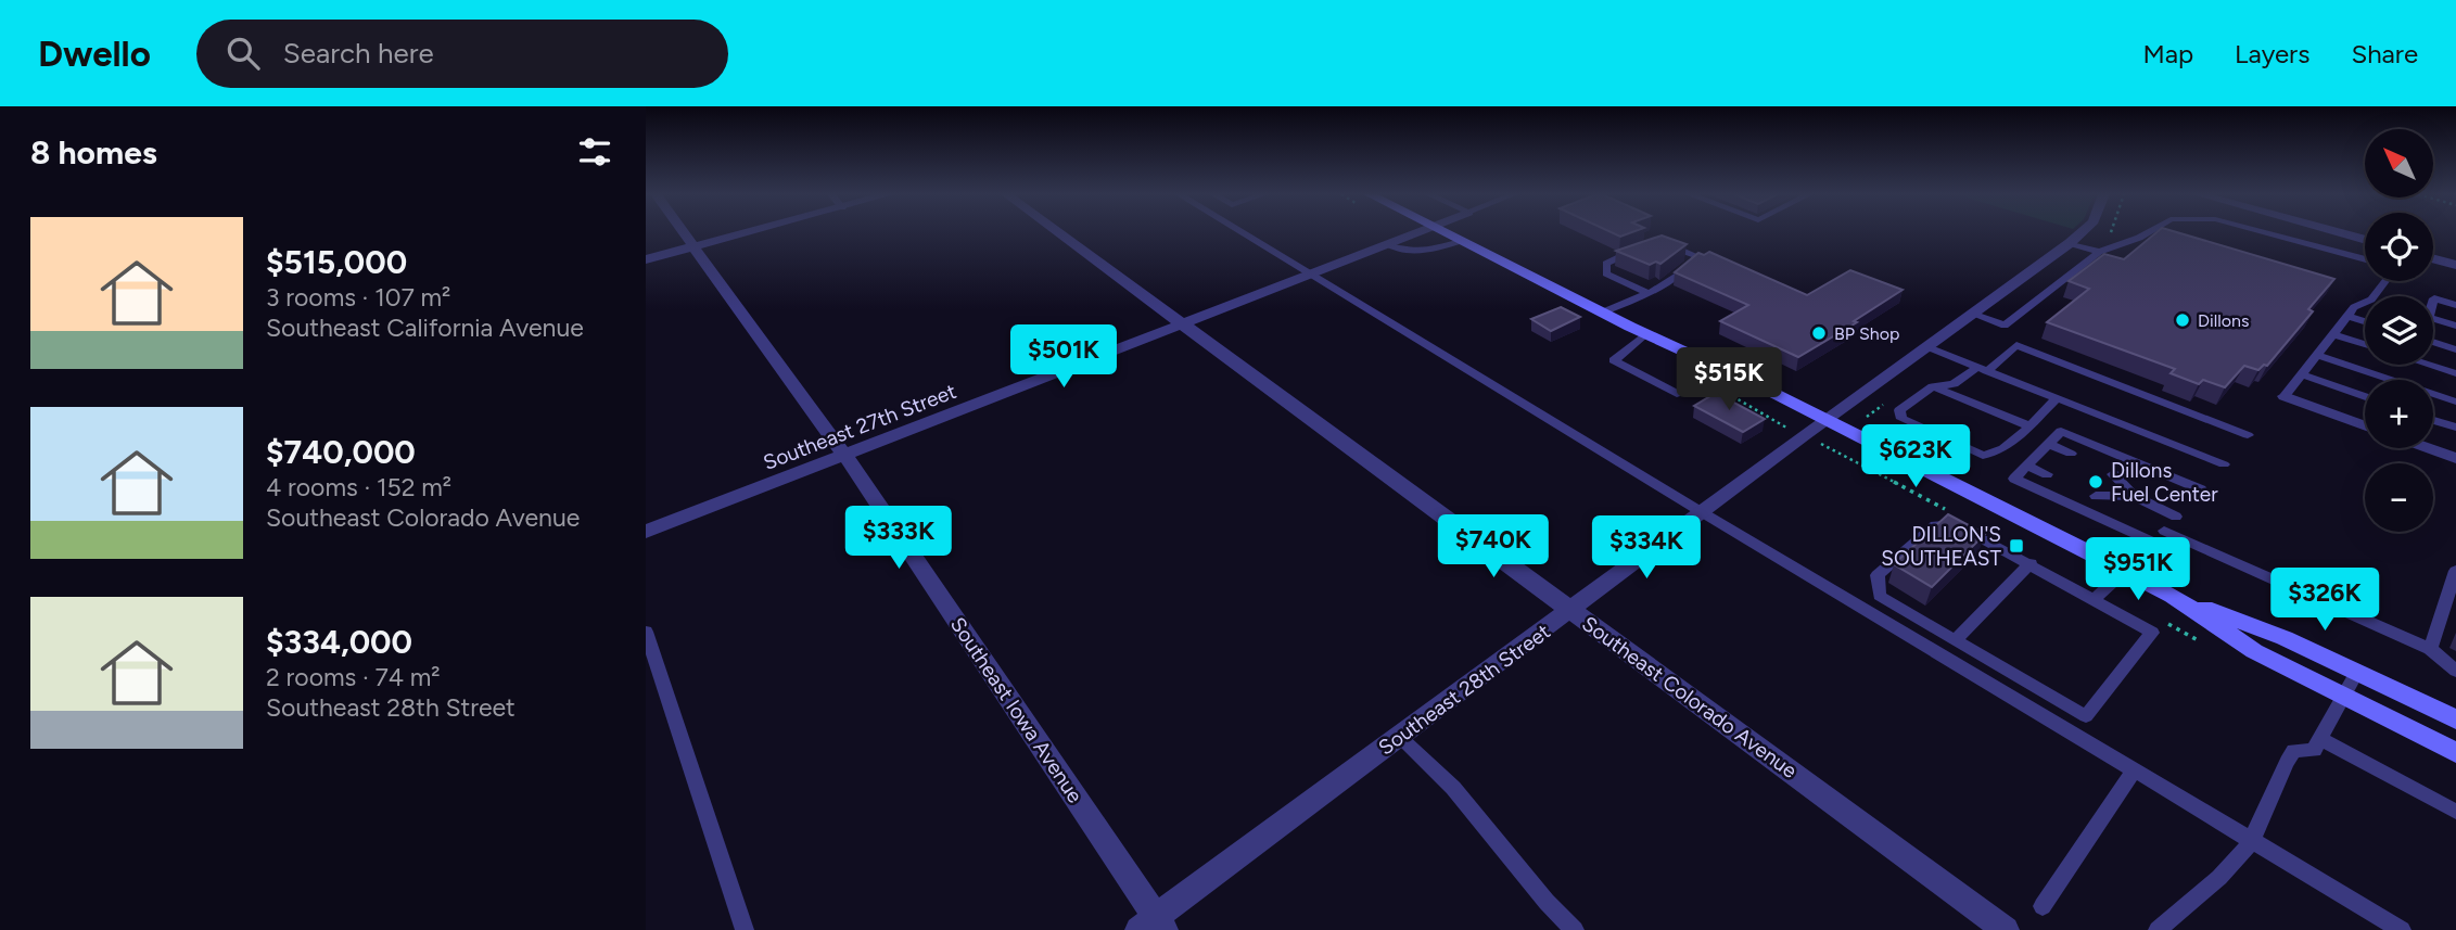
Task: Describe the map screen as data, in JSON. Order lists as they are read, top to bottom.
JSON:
{
  "streets": {
    "street": [
      "Southeast 27th Street",
      "Southeast 28th Street",
      "Southeast Colorado Avenue",
      "Southeast Iowa Avenue"
    ]
  },
  "crossings": [
    ["Southeast 27th Street", "Southeast Colorado Avenue"],
    ["Southeast 27th Street", "Southeast Iowa Avenue"],
    ["Southeast 28th Street", "Southeast Colorado Avenue"],
    ["Southeast 28th Street", "Southeast Iowa Avenue"]
  ],
  "places": {
    "other": ["Dillons", "BP Shop", "Dillons Fuel Center"],
    "transit": ["DILLON'S SOUTHEAST"]
  },
  "north": "top left",
  "page": {
    "header": "Dwello",
    "search": "Search here",
    "nav": ["Map", "Layers", "Share"],
    "heading": "8 homes",
    "map_buttons": ["+", "−"],
    "list": [
      {
        "name": "$515,000",
        "note": "3 rooms · 107 m² · Southeast California Avenue"
      },
      {
        "name": "$740,000",
        "note": "4 rooms · 152 m² · Southeast Colorado Avenue"
      },
      {
        "name": "$334,000",
        "note": "2 rooms · 74 m² · Southeast 28th Street"
      }
    ],
    "price": [
      "$501K",
      "$515K",
      "$623K",
      "$333K",
      "$740K",
      "$334K",
      "$951K",
      "$326K"
    ]
  }
}
